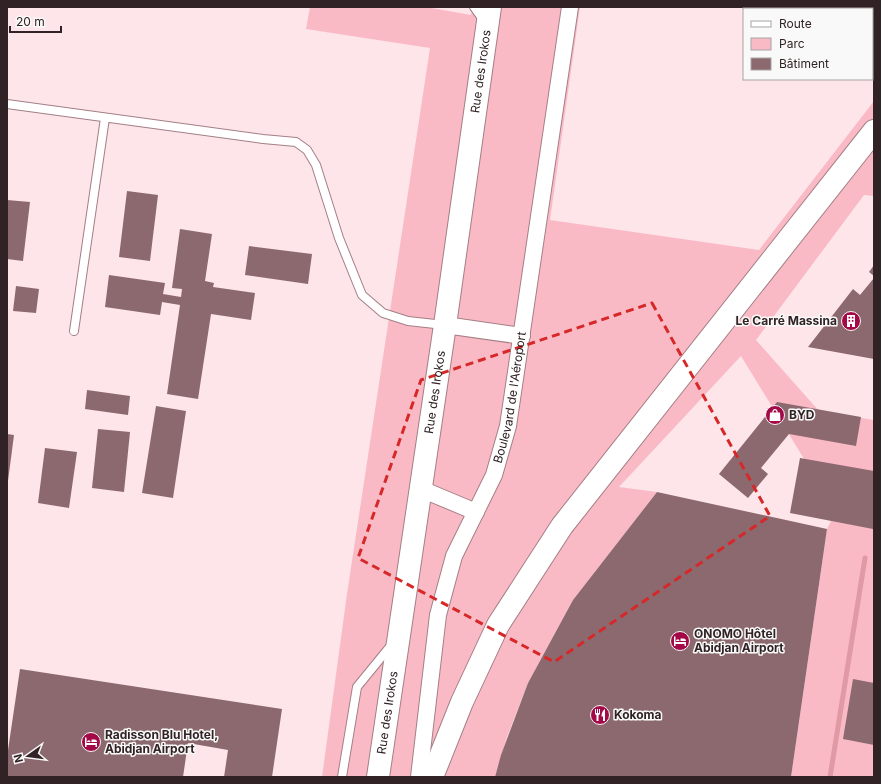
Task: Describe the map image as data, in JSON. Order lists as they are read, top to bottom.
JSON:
{
  "streets": {
    "main road": ["Rue des Irokos"],
    "street": ["Boulevard de l'Aéroport"]
  },
  "places": {
    "building": ["Le Carré Massina"],
    "shop": ["BYD"],
    "hotel": ["ONOMO Hôtel Abidjan Airport", "Radisson Blu Hotel, Abidjan Airport"],
    "restaurant": ["Kokoma"]
  },
  "legend": ["Route", "Parc", "Bâtiment"],
  "scale_bar": "20 m",
  "north": "left"
}
